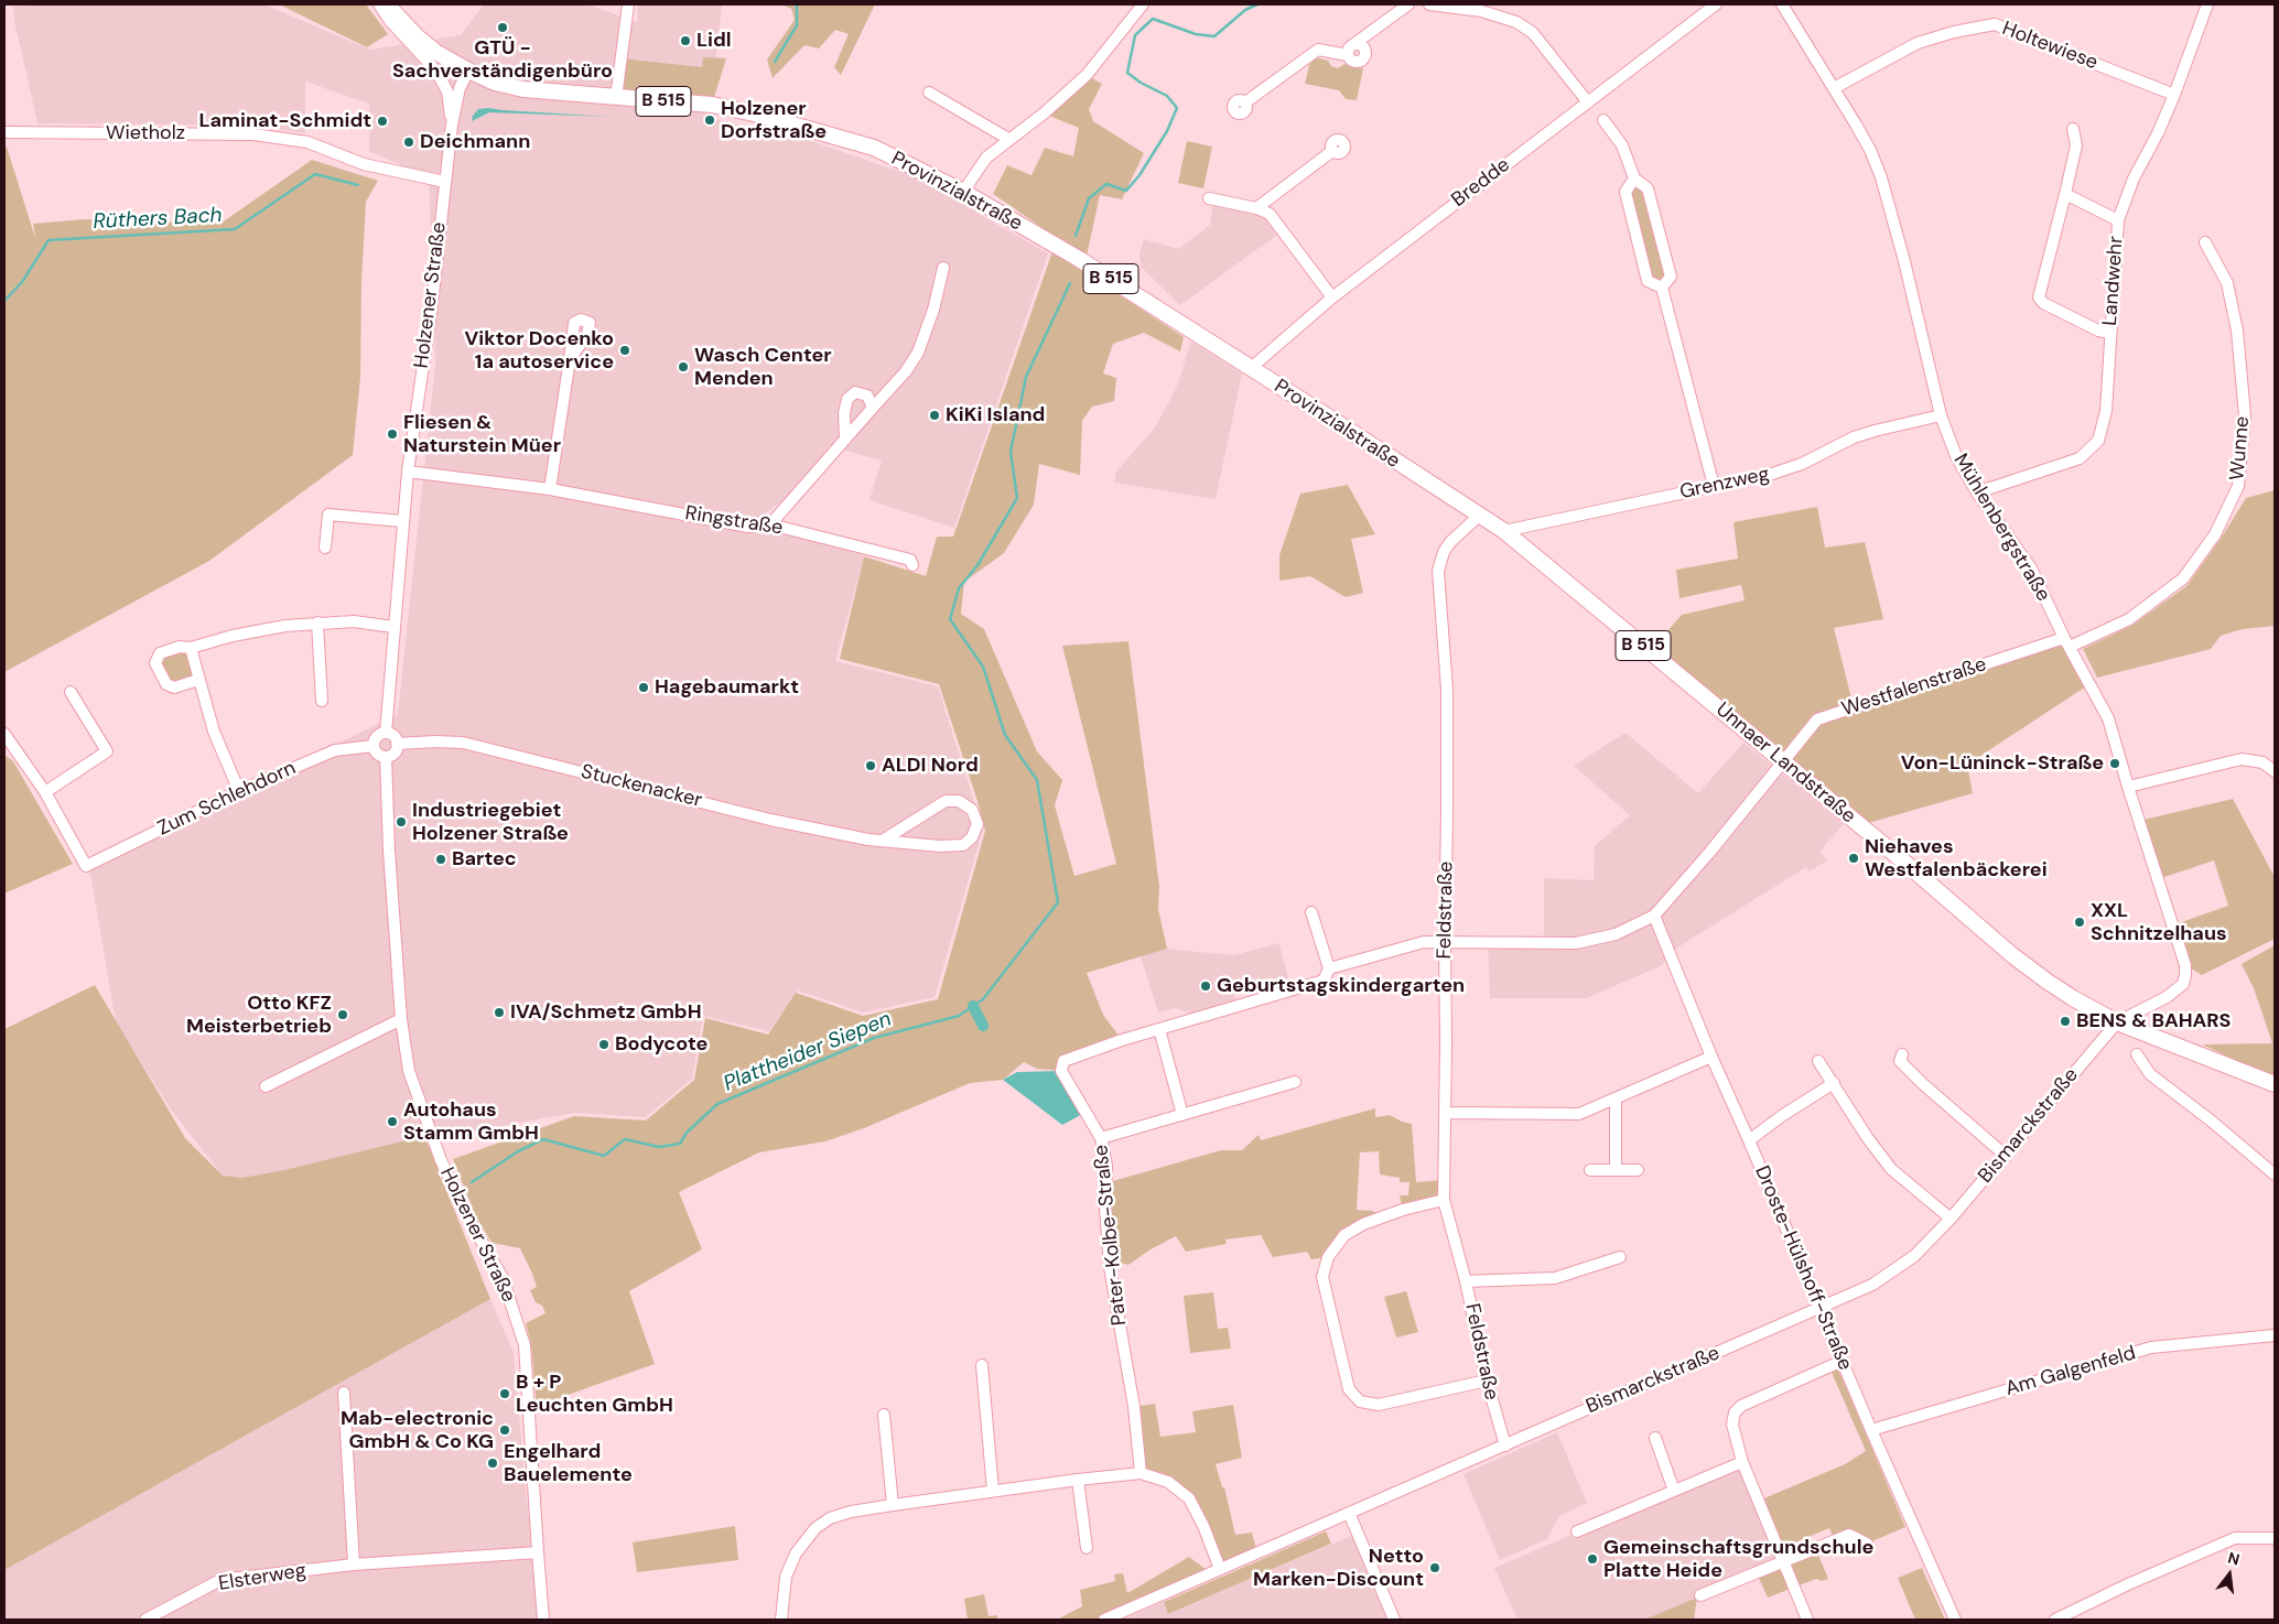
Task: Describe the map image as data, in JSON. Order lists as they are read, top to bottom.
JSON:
{
  "streets": {
    "main road": ["B 515", "Provinzialstraße", "Unnaer Landstraße"],
    "street": [
      "Holtewiese",
      "Wietholz",
      "Bredde",
      "Landwehr",
      "Holzener Straße",
      "Wunne",
      "Grenzweg",
      "Ringstraße",
      "Mühlenbergstraße",
      "Westfalenstraße",
      "Stuckenacker",
      "Zum Schlehdorn",
      "Feldstraße",
      "Bismarckstraße",
      "Pater-Kolbe-Straße",
      "Droste-Hülshoff-Straße",
      "Am Galgenfeld",
      "Elsterweg"
    ]
  },
  "crossings": [
    ["Holtewiese", "Landwehr"],
    ["Holtewiese", "Mühlenbergstraße"],
    ["Wietholz", "Holzener Straße"],
    ["Bredde", "Provinzialstraße"],
    ["Provinzialstraße", "Holzener Straße"],
    ["Provinzialstraße", "Unnaer Landstraße"],
    ["Provinzialstraße", "Feldstraße"],
    ["Landwehr", "Mühlenbergstraße"],
    ["Holzener Straße", "Ringstraße"],
    ["Holzener Straße", "Stuckenacker"],
    ["Holzener Straße", "Zum Schlehdorn"],
    ["Holzener Straße", "Elsterweg"],
    ["Wunne", "Mühlenbergstraße"],
    ["Wunne", "Westfalenstraße"],
    ["Grenzweg", "Mühlenbergstraße"],
    ["Grenzweg", "Unnaer Landstraße"],
    ["Mühlenbergstraße", "Westfalenstraße"],
    ["Mühlenbergstraße", "Unnaer Landstraße"],
    ["Mühlenbergstraße", "Bismarckstraße"],
    ["Westfalenstraße", "Unnaer Landstraße"],
    ["Westfalenstraße", "Pater-Kolbe-Straße"],
    ["Unnaer Landstraße", "Feldstraße"],
    ["Unnaer Landstraße", "Bismarckstraße"],
    ["Unnaer Landstraße", "Pater-Kolbe-Straße"],
    ["Stuckenacker", "Zum Schlehdorn"],
    ["Feldstraße", "Bismarckstraße"],
    ["Feldstraße", "Pater-Kolbe-Straße"],
    ["Bismarckstraße", "Droste-Hülshoff-Straße"],
    ["Pater-Kolbe-Straße", "Droste-Hülshoff-Straße"],
    ["Droste-Hülshoff-Straße", "Am Galgenfeld"]
  ],
  "water": ["Rüthers Bach", "Plattheider Siepen"],
  "places": [
    "GTÜ - Sachverständigenbüro",
    "Lidl",
    "Holzener Dorfstraße",
    "Laminat-Schmidt",
    "Deichmann",
    "Viktor Docenko 1a autoservice",
    "Wasch Center Menden",
    "KiKi Island",
    "Fliesen & Naturstein Müer",
    "Hagebaumarkt",
    "Von-Lüninck-Straße",
    "ALDI Nord",
    "Industriegebiet Holzener Straße",
    "Niehaves Westfalenbäckerei",
    "Bartec",
    "XXL Schnitzelhaus",
    "Geburtstagskindergarten",
    "IVA/Schmetz GmbH",
    "Otto KFZ Meisterbetrieb",
    "BENS & BAHARS",
    "Bodycote",
    "Autohaus Stamm GmbH",
    "B + P Leuchten GmbH",
    "Mab-electronic GmbH & Co KG",
    "Engelhard Bauelemente",
    "Gemeinschaftsgrundschule Platte Heide",
    "Netto Marken-Discount"
  ],
  "north": "top"
}
